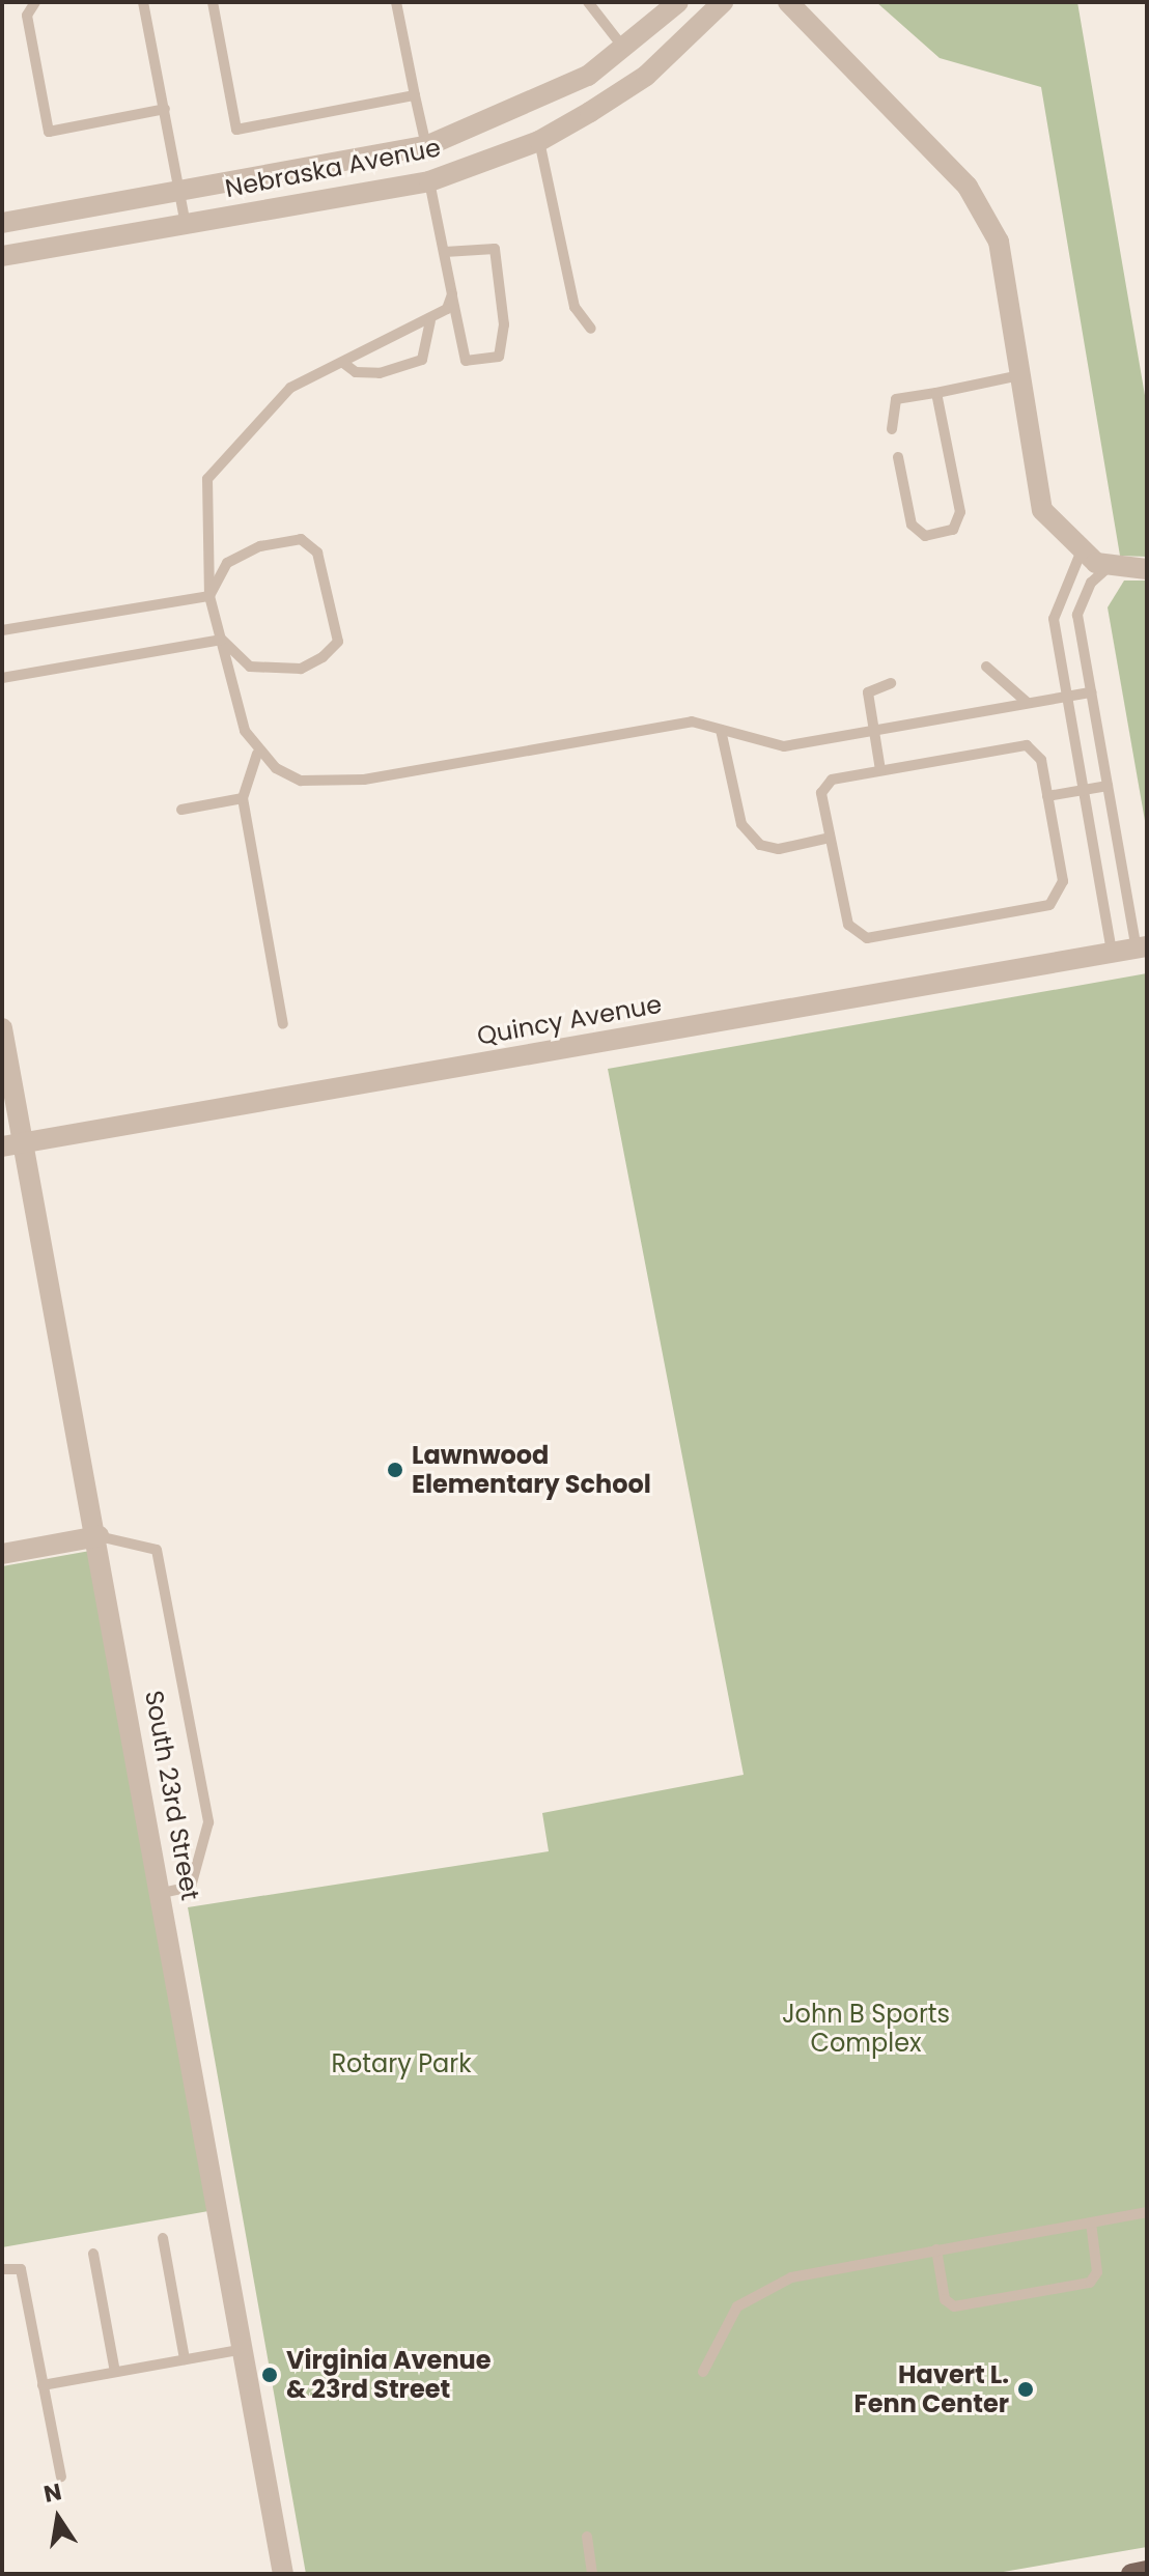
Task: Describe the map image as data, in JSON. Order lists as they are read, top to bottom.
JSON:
{
  "streets": {
    "street": ["Nebraska Avenue", "Quincy Avenue", "South 23rd Street"]
  },
  "crossings": [
    ["Quincy Avenue", "South 23rd Street"]
  ],
  "parks": ["John B Sports Complex", "Rotary Park"],
  "places": ["Lawnwood Elementary School", "Virginia Avenue & 23rd Street", "Havert L. Fenn Center"],
  "north": "top"
}
